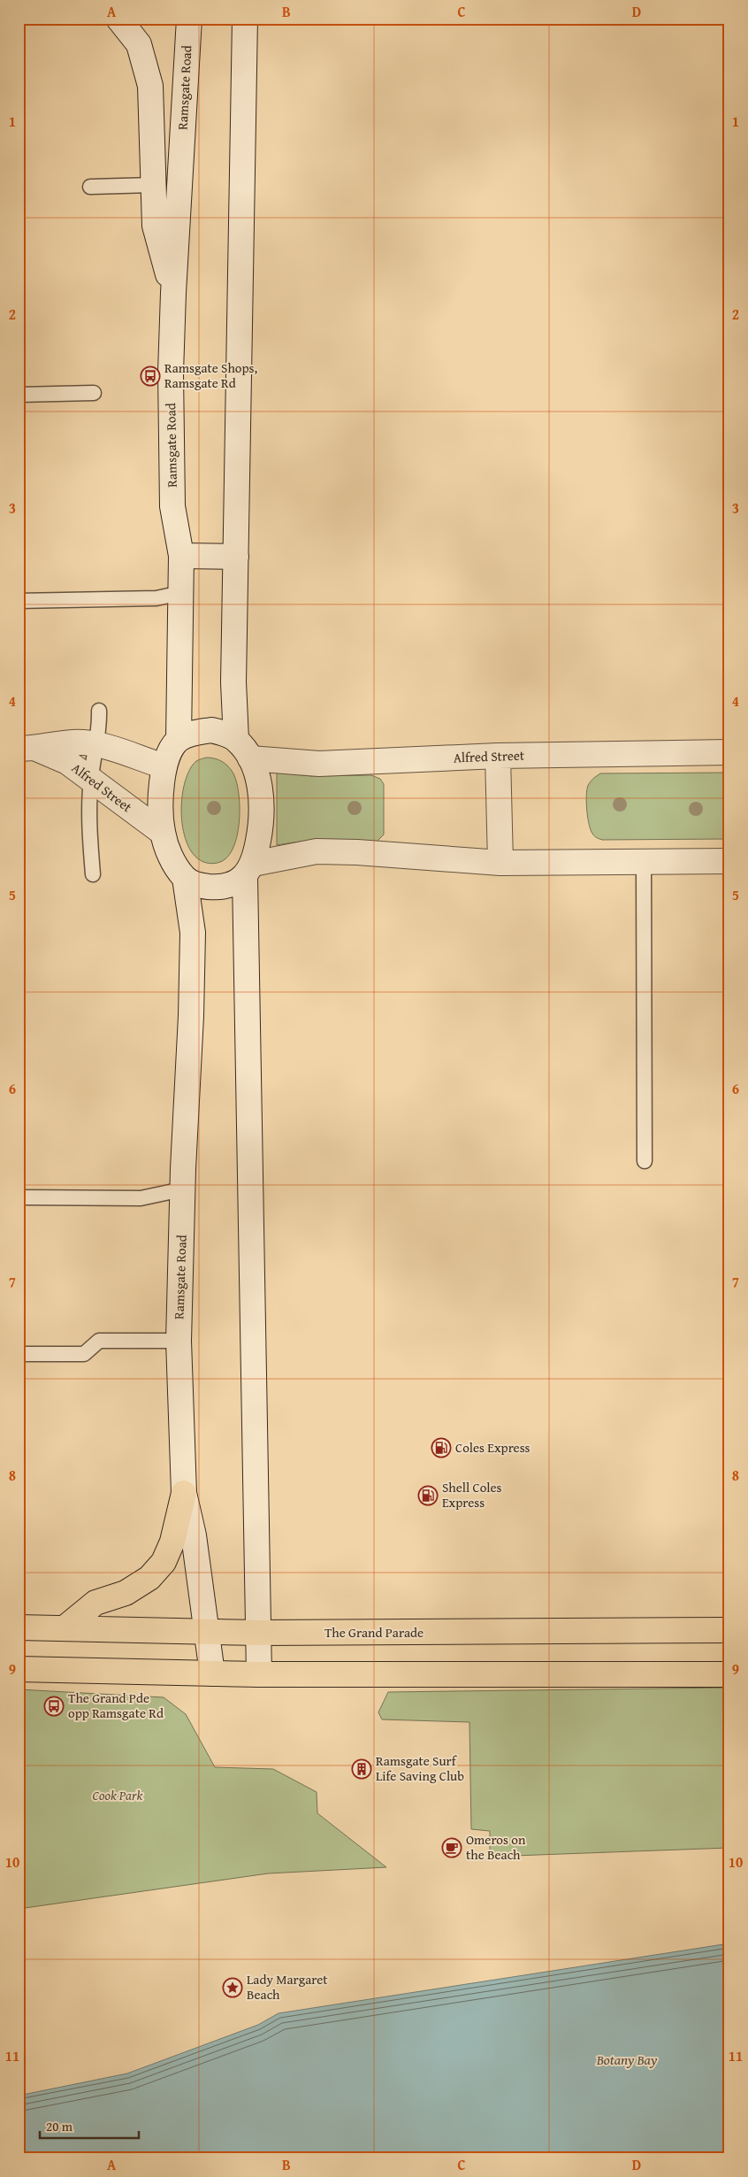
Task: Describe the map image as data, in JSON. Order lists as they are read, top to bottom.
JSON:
{
  "streets": {
    "main road": ["Ramsgate Road", "Alfred Street", "The Grand Parade"]
  },
  "crossings": [
    ["Ramsgate Road", "Alfred Street"],
    ["Ramsgate Road", "The Grand Parade"]
  ],
  "water": ["Botany Bay"],
  "parks": ["Cook Park"],
  "places": {
    "bus stop": ["Ramsgate Shops, Ramsgate Rd", "The Grand Pde opp Ramsgate Rd"],
    "fuel station": ["Coles Express", "Shell Coles Express"],
    "building": ["Ramsgate Surf Life Saving Club"],
    "cafe": ["Omeros on the Beach"],
    "place": ["Lady Margaret Beach"]
  },
  "scale_bar": "20 m",
  "grid": {
    "columns": [
      "A",
      "B",
      "C",
      "D"
    ],
    "rows": [
      "1",
      "2",
      "3",
      "4",
      "5",
      "6",
      "7",
      "8",
      "9",
      "10",
      "11"
    ]
  }
}
